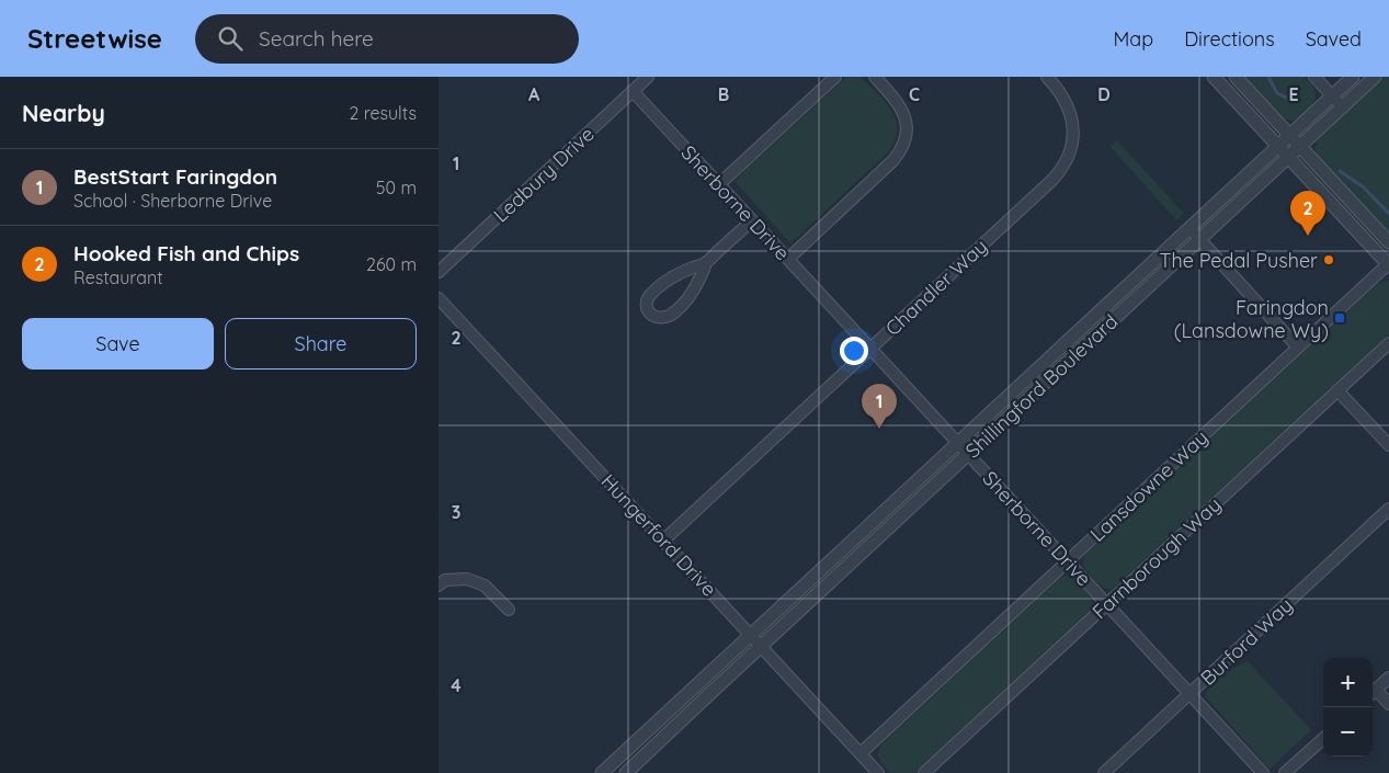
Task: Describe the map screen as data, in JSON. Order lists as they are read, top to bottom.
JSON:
{
  "streets": {
    "street": [
      "Ledbury Drive",
      "Sherborne Drive",
      "Chandler Way",
      "Shillingford Boulevard",
      "Lansdowne Way",
      "Hungerford Drive",
      "Farnborough Way",
      "Burford Way"
    ]
  },
  "crossings": [
    ["Ledbury Drive", "Sherborne Drive"],
    ["Sherborne Drive", "Chandler Way"],
    ["Sherborne Drive", "Shillingford Boulevard"],
    ["Sherborne Drive", "Lansdowne Way"],
    ["Sherborne Drive", "Farnborough Way"],
    ["Sherborne Drive", "Burford Way"],
    ["Chandler Way", "Hungerford Drive"],
    ["Shillingford Boulevard", "Hungerford Drive"],
    ["Lansdowne Way", "Hungerford Drive"]
  ],
  "places": {
    "other": ["The Pedal Pusher"],
    "transit": ["Faringdon (Lansdowne Wy)"]
  },
  "page": {
    "header": "Streetwise",
    "search": "Search here",
    "nav": ["Map", "Directions", "Saved"],
    "heading": ["Nearby", "2 results"],
    "list": [
      {
        "mark": "1",
        "name": "BestStart Faringdon",
        "note": "School · Sherborne Drive",
        "value": "50 m"
      },
      {
        "mark": "2",
        "name": "Hooked Fish and Chips",
        "note": "Restaurant",
        "value": "260 m"
      }
    ],
    "pins": ["2", "1"],
    "buttons": ["Save", "Share"],
    "map_buttons": ["+", "−"]
  },
  "grid": {
    "columns": [
      "A",
      "B",
      "C",
      "D",
      "E"
    ],
    "rows": [
      "1",
      "2",
      "3",
      "4"
    ]
  }
}
